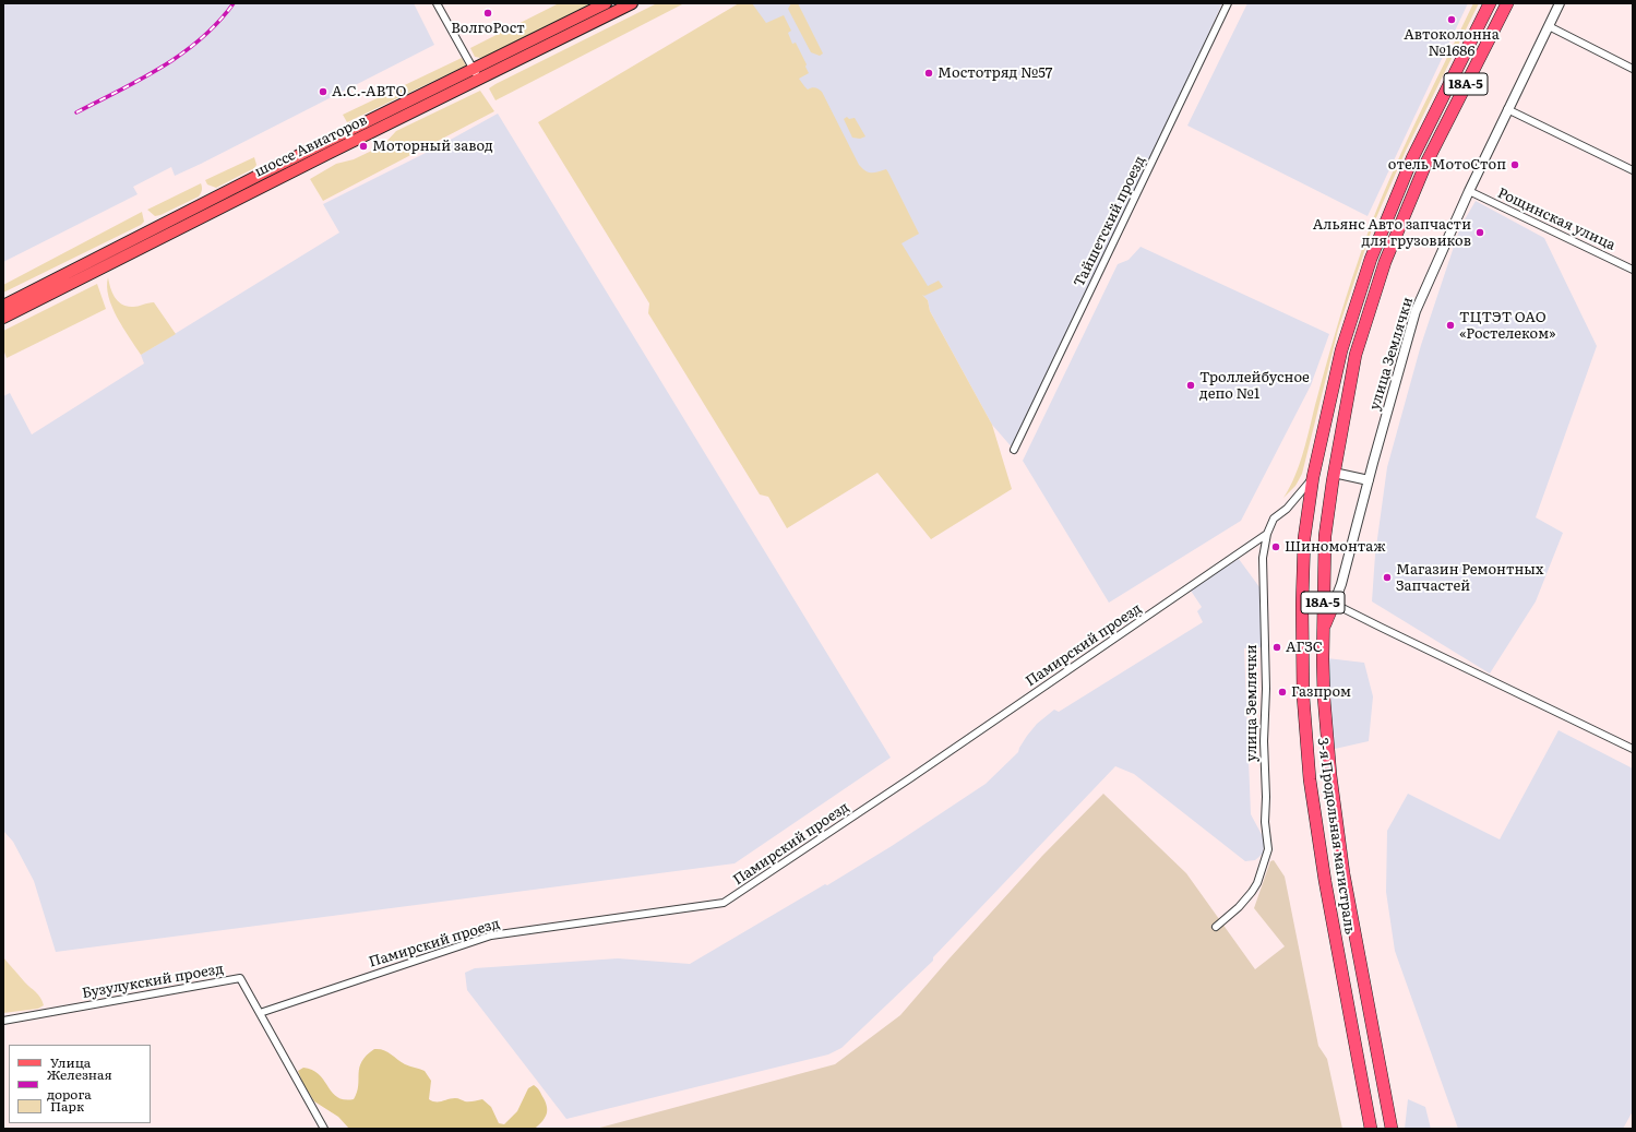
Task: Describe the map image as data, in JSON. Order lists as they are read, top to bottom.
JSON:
{
  "streets": {
    "highway": ["18А-5", "3-я Продольная магистраль"],
    "main road": ["шоссе Авиаторов"],
    "street": [
      "Рощинская улица",
      "Тайшетский проезд",
      "улица Землячки",
      "Памирский проезд",
      "Бузулукский проезд"
    ]
  },
  "crossings": [
    ["Рощинская улица", "улица Землячки"],
    ["улица Землячки", "Памирский проезд"],
    ["улица Землячки", "3-я Продольная магистраль"],
    ["Памирский проезд", "Бузулукский проезд"]
  ],
  "places": [
    "ВолгоРост",
    "Автоколонна №1686",
    "Мостотряд №57",
    "А.С.-АВТО",
    "Моторный завод",
    "отель МотоСтоп",
    "Альянс Авто запчасти для грузовиков",
    "ТЦТЭТ ОАО «Ростелеком»",
    "Троллейбусное депо №1",
    "Шиномонтаж",
    "Магазин Ремонтных Запчастей",
    "АГЗС",
    "Газпром"
  ],
  "legend": ["Улица", "Железная дорога", "Парк"]
}
